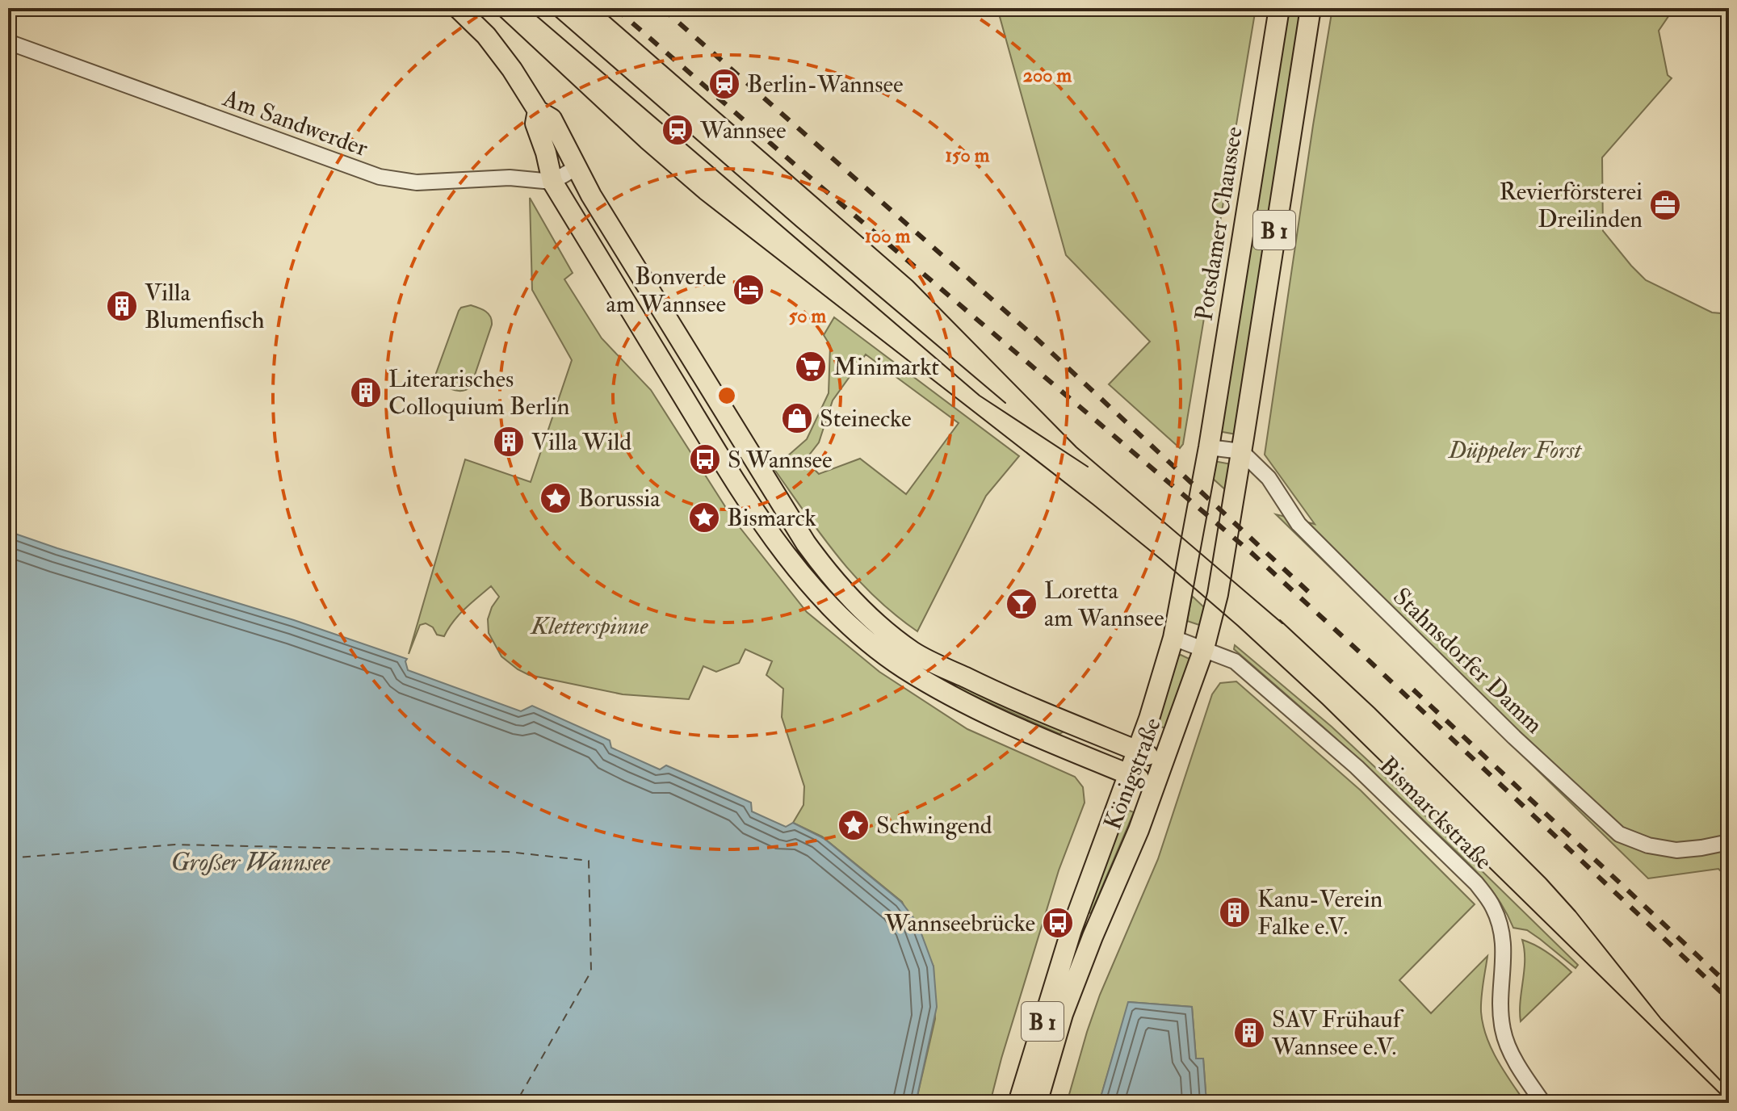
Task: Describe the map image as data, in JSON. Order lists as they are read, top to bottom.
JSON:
{
  "streets": {
    "main road": ["Potsdamer Chaussee", "B 1", "Königstraße"],
    "street": ["Am Sandwerder", "Stahnsdorfer Damm", "Bismarckstraße"]
  },
  "crossings": [
    ["Potsdamer Chaussee", "Königstraße"],
    ["B 1", "Stahnsdorfer Damm"],
    ["B 1", "Königstraße"],
    ["Stahnsdorfer Damm", "Königstraße"],
    ["Königstraße", "Bismarckstraße"]
  ],
  "water": ["Großer Wannsee"],
  "parks": ["Düppeler Forst", "Kletterspinne"],
  "places": {
    "station": ["Berlin-Wannsee", "Wannsee"],
    "office": ["Revierförsterei Dreilinden"],
    "hotel": ["Bonverde am Wannsee"],
    "building": [
      "Villa Blumenfisch",
      "Literarisches Colloquium Berlin",
      "Villa Wild",
      "Kanu-Verein Falke e.V.",
      "SAV Frühauf Wannsee e.V."
    ],
    "supermarket": ["Minimarkt"],
    "shop": ["Steinecke"],
    "bus stop": ["S Wannsee", "Wannseebrücke"],
    "place": ["Borussia", "Bismarck", "Schwingend"],
    "bar": ["Loretta am Wannsee"]
  },
  "rings": [
    "200 m",
    "150 m",
    "100 m",
    "50 m"
  ]
}
